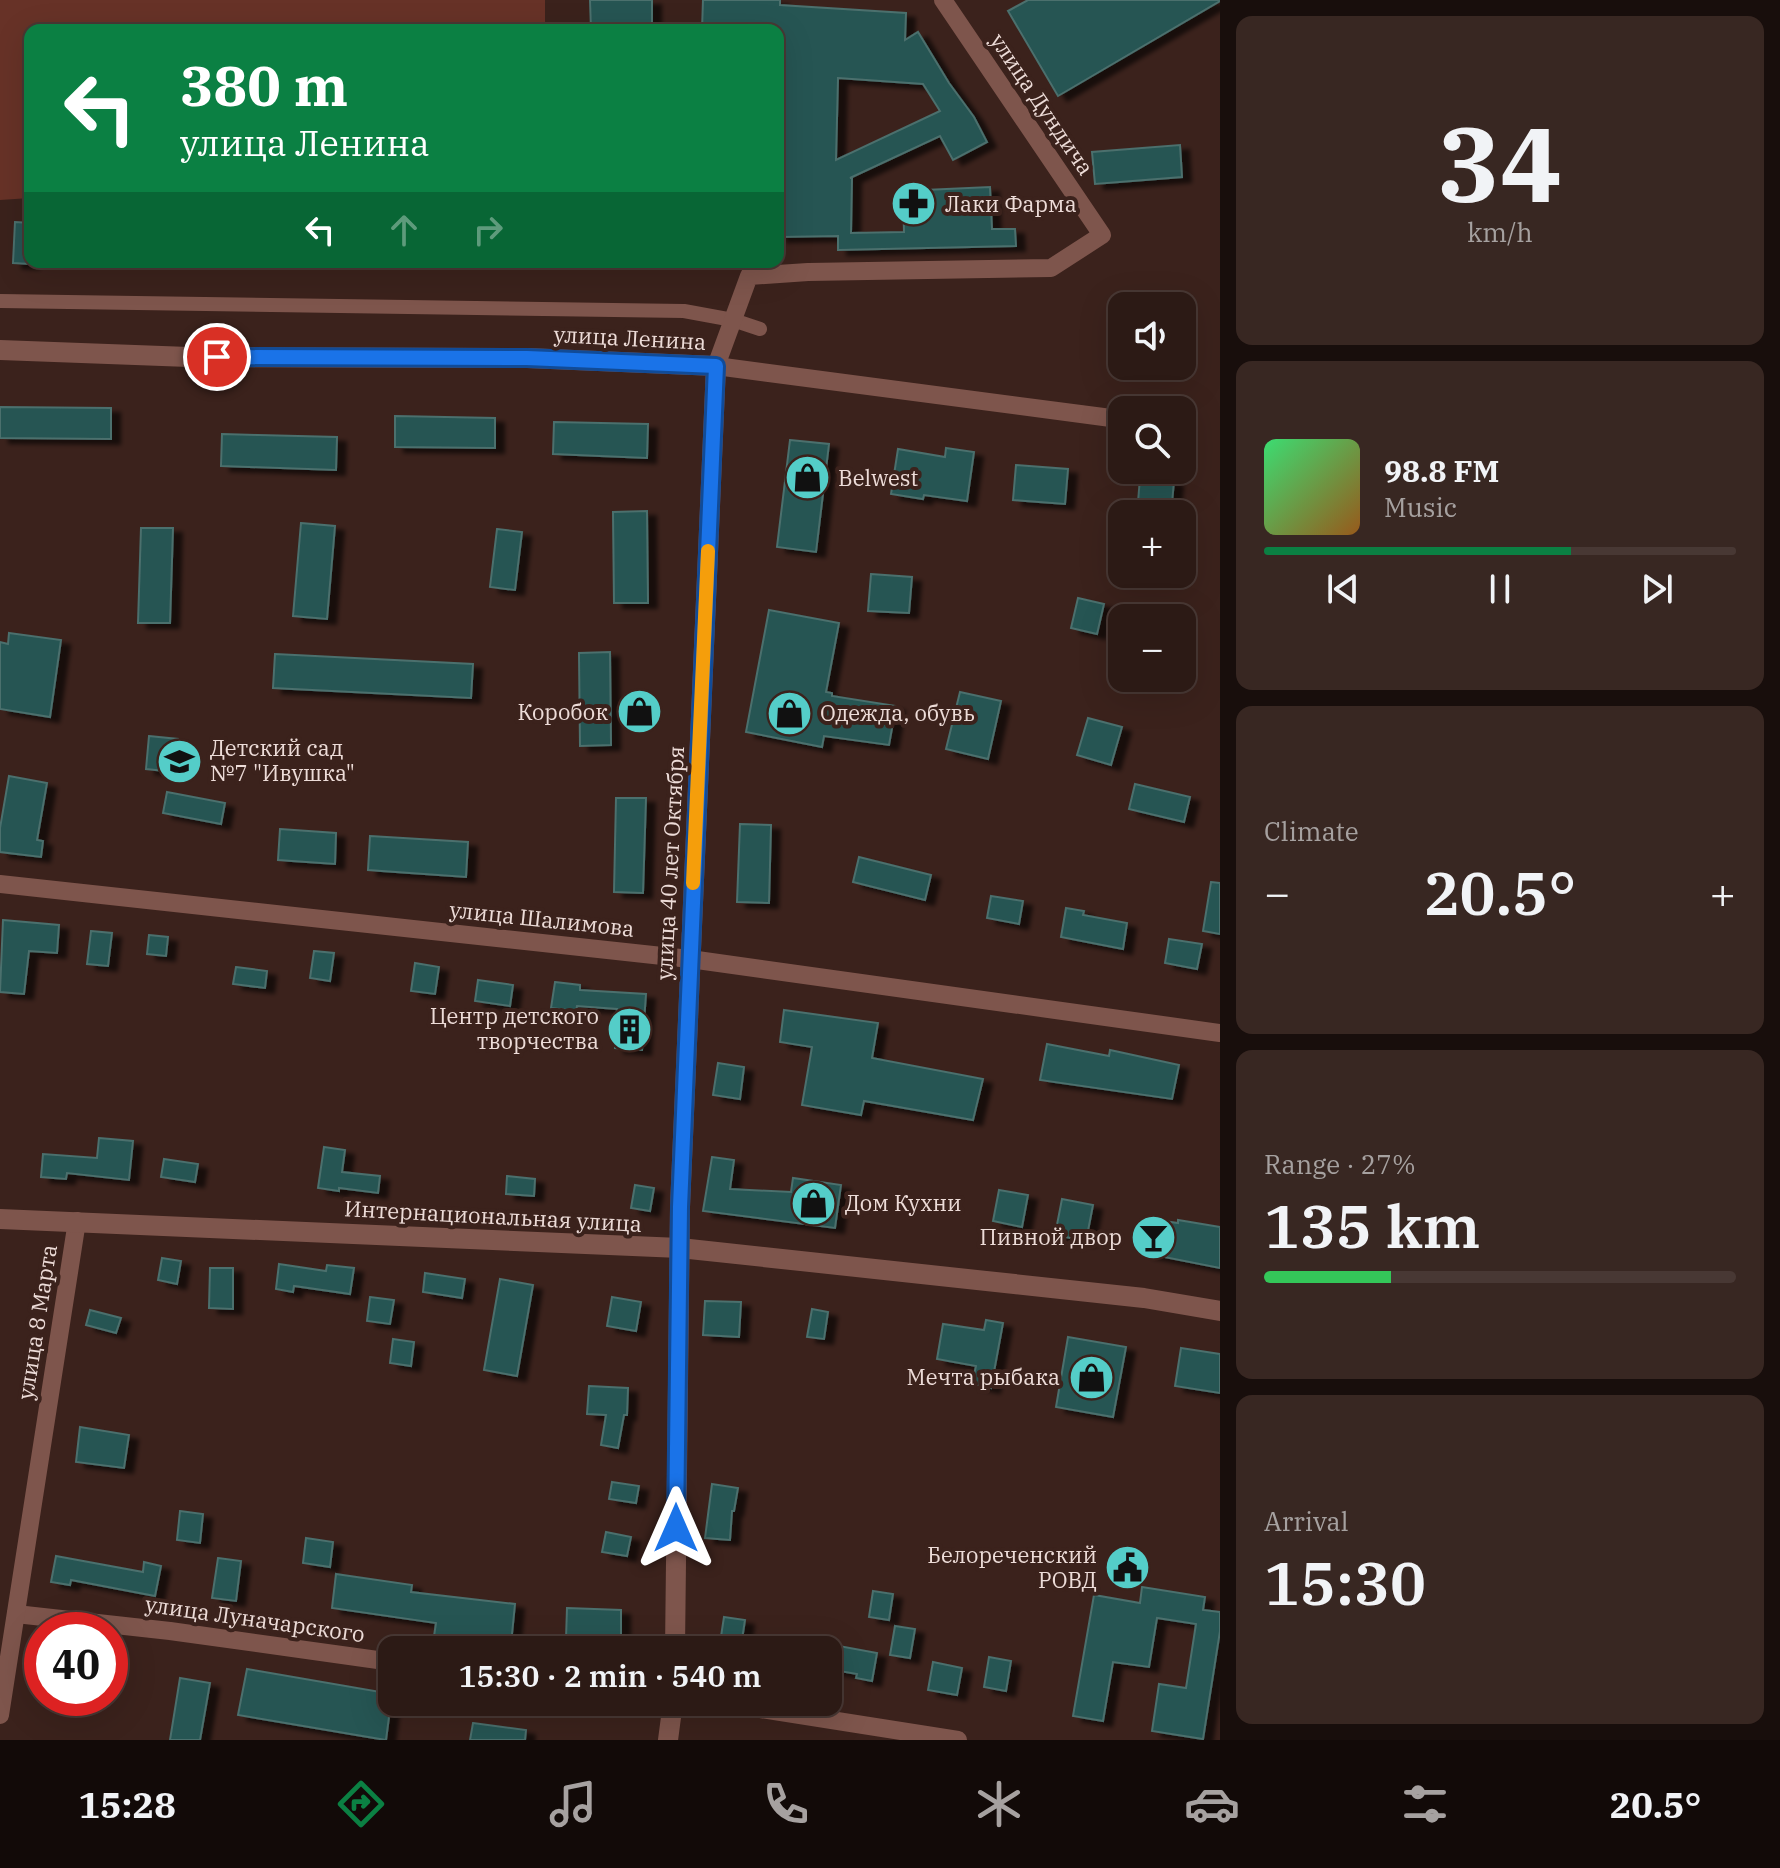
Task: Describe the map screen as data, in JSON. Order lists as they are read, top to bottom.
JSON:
{
  "streets": {
    "street": [
      "улица Дундича",
      "улица Ленина",
      "улица 40 лет Октября",
      "улица Шалимова",
      "Интернациональная улица",
      "улица 8 Марта",
      "улица Луначарского"
    ]
  },
  "crossings": [
    ["улица Ленина", "улица 40 лет Октября"],
    ["улица 40 лет Октября", "улица Шалимова"],
    ["улица 40 лет Октября", "Интернациональная улица"],
    ["Интернациональная улица", "улица 8 Марта"],
    ["улица 8 Марта", "улица Луначарского"]
  ],
  "places": {
    "pharmacy": ["Лаки Фарма"],
    "shop": [
      "Belwest",
      "Коробок",
      "Одежда, обувь",
      "Дом Кухни",
      "Мечта рыбака"
    ],
    "school or university": ["Детский сад №7 \"Ивушка\""],
    "building": ["Центр детского творчества"],
    "bar": ["Пивной двор"],
    "public building": ["Белореченский РОВД"]
  },
  "page": {
    "tile": [
      ["34", "km/h"],
      "Climate",
      ["Range · 27%", "135 km"],
      ["Arrival", "15:30"]
    ],
    "turn": ["380 m", "улица Ленина"],
    "map_buttons": ["+", "−"],
    "song": ["98.8 FM", "Music"],
    "heat": ["−", "20.5°", "+"],
    "limit": "40",
    "trip": "15:30 · 2 min · 540 m",
    "tabs": ["15:28", "20.5°"]
  }
}
